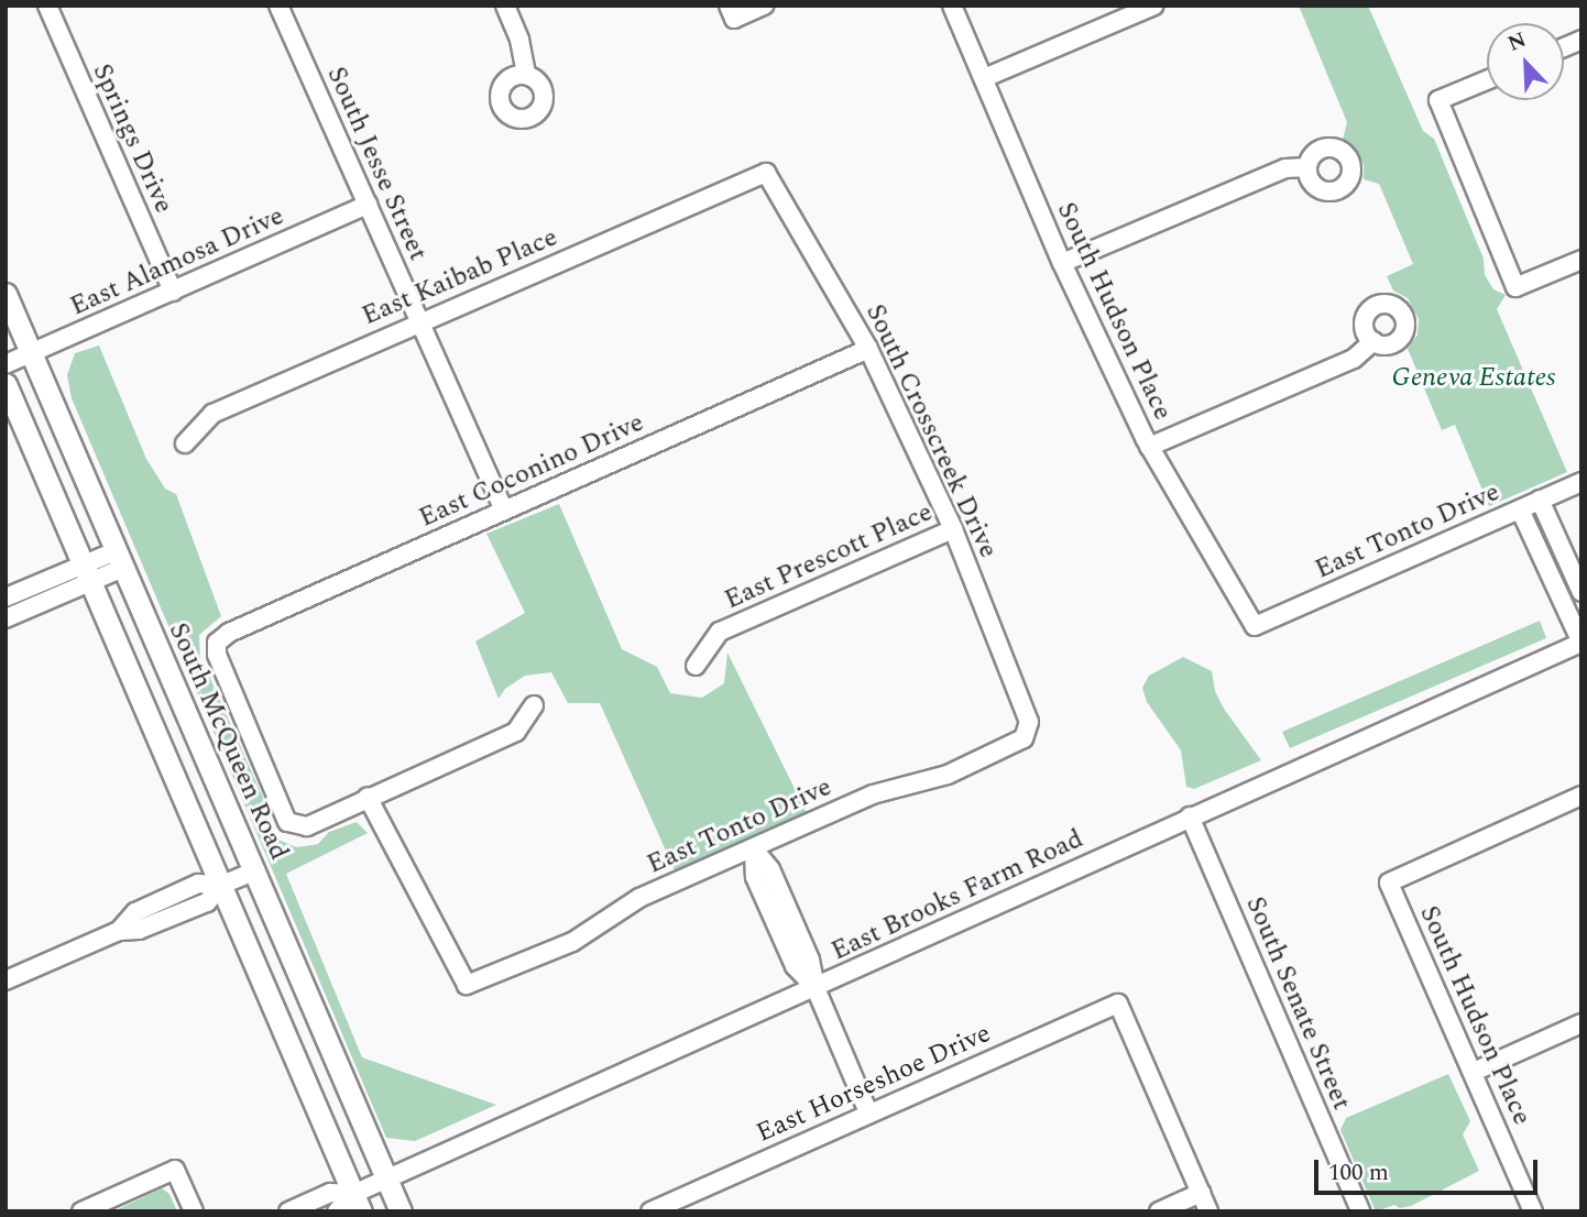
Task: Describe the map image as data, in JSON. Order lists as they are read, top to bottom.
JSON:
{
  "streets": {
    "main road": ["South McQueen Road"],
    "street": [
      "Springs Drive",
      "South Jesse Street",
      "East Alamosa Drive",
      "East Kaibab Place",
      "South Hudson Place",
      "South Crosscreek Drive",
      "East Coconino Drive",
      "East Tonto Drive",
      "East Prescott Place",
      "East Brooks Farm Road",
      "South Senate Street",
      "East Horseshoe Drive"
    ]
  },
  "crossings": [
    ["Springs Drive", "East Alamosa Drive"],
    ["South Jesse Street", "East Alamosa Drive"],
    ["South Jesse Street", "East Kaibab Place"],
    ["South Jesse Street", "East Coconino Drive"],
    ["East Alamosa Drive", "South McQueen Road"],
    ["East Kaibab Place", "South Crosscreek Drive"],
    ["South Hudson Place", "East Tonto Drive"],
    ["South Crosscreek Drive", "East Coconino Drive"],
    ["South Crosscreek Drive", "East Tonto Drive"],
    ["South Crosscreek Drive", "East Prescott Place"],
    ["East Coconino Drive", "East Tonto Drive"],
    ["South McQueen Road", "East Brooks Farm Road"],
    ["East Brooks Farm Road", "South Senate Street"]
  ],
  "parks": ["Geneva Estates"],
  "scale_bar": "100 m",
  "north": "top left"
}
